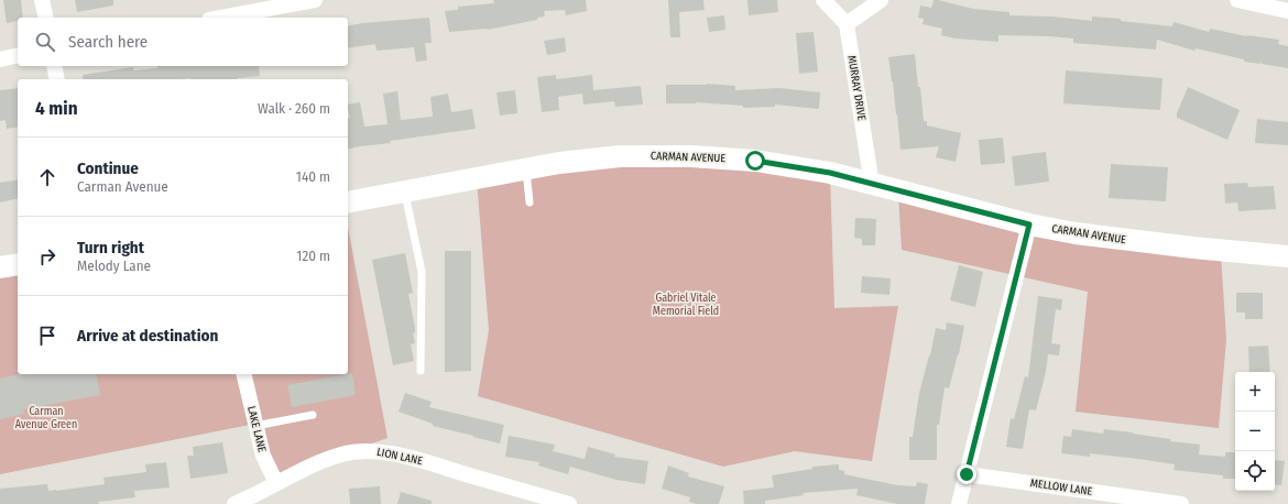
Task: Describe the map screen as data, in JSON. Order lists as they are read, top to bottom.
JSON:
{
  "streets": {
    "main road": ["CARMAN AVENUE"],
    "street": [
      "MURRAY DRIVE",
      "LAKE LANE",
      "LION LANE",
      "MELLOW LANE"
    ]
  },
  "crossings": [
    ["MURRAY DRIVE", "CARMAN AVENUE"],
    ["LAKE LANE", "LION LANE"]
  ],
  "parks": ["Gabriel Vitale Memorial Field", "Carman Avenue Green"],
  "page": {
    "search": "Search here",
    "heading": ["4 min", "Walk · 260 m"],
    "list": [
      ["Continue", "Carman Avenue", "140 m"],
      ["Turn right", "Melody Lane", "120 m"],
      "Arrive at destination"
    ],
    "map_buttons": ["+", "−"]
  }
}
